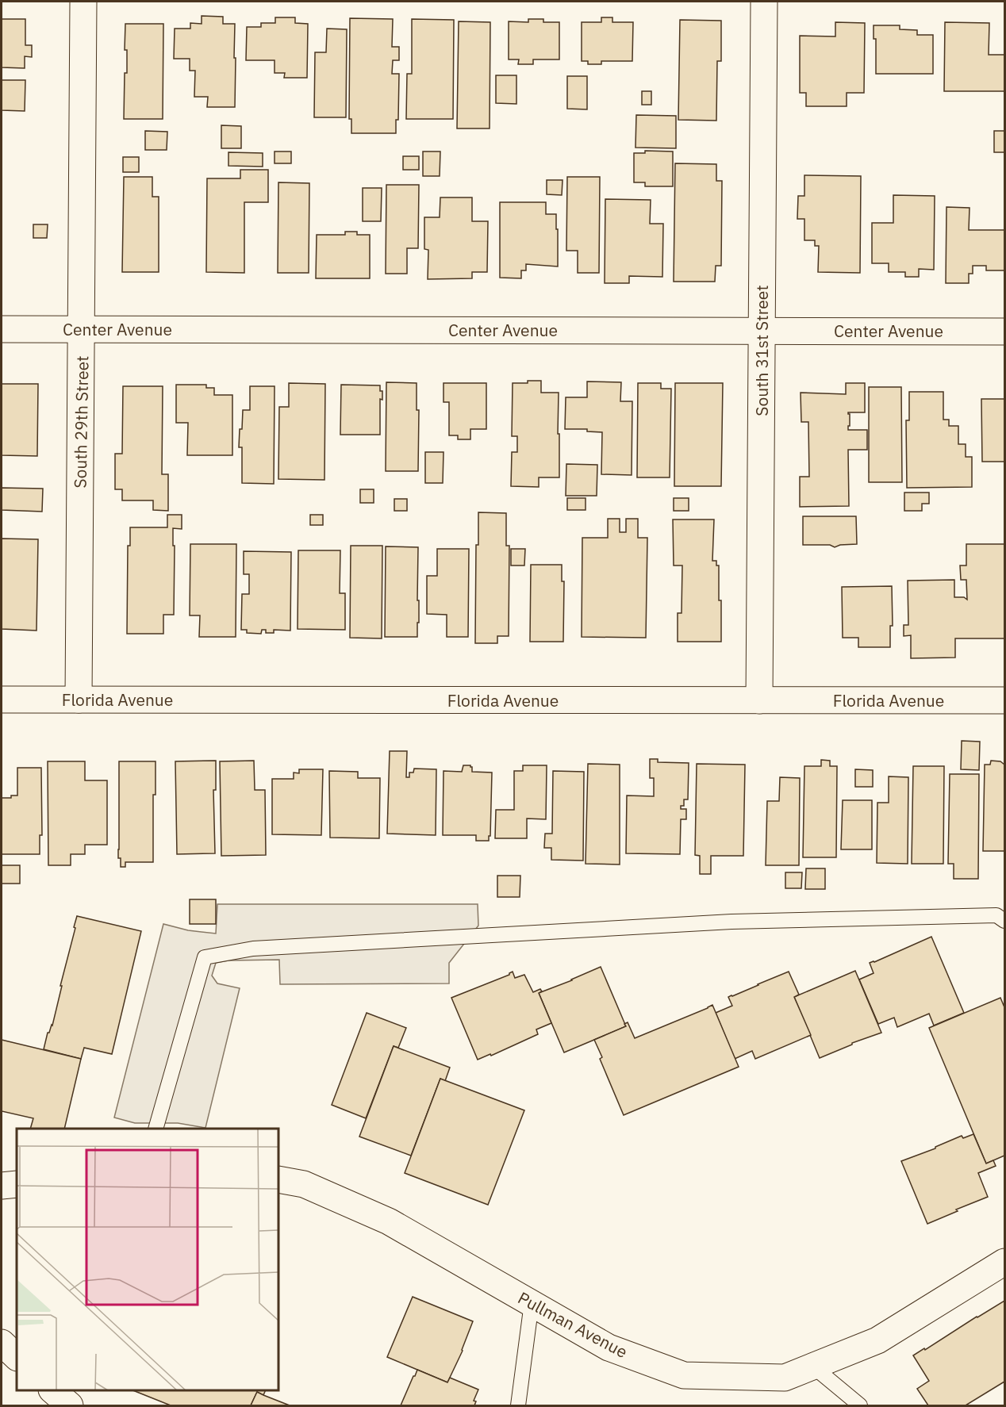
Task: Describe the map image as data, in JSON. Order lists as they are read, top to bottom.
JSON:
{
  "streets": {
    "street": [
      "Center Avenue",
      "South 31st Street",
      "South 29th Street",
      "Florida Avenue",
      "Pullman Avenue"
    ]
  },
  "crossings": [
    ["Center Avenue", "South 31st Street"],
    ["Center Avenue", "South 29th Street"],
    ["South 31st Street", "Florida Avenue"],
    ["South 29th Street", "Florida Avenue"]
  ]
}
